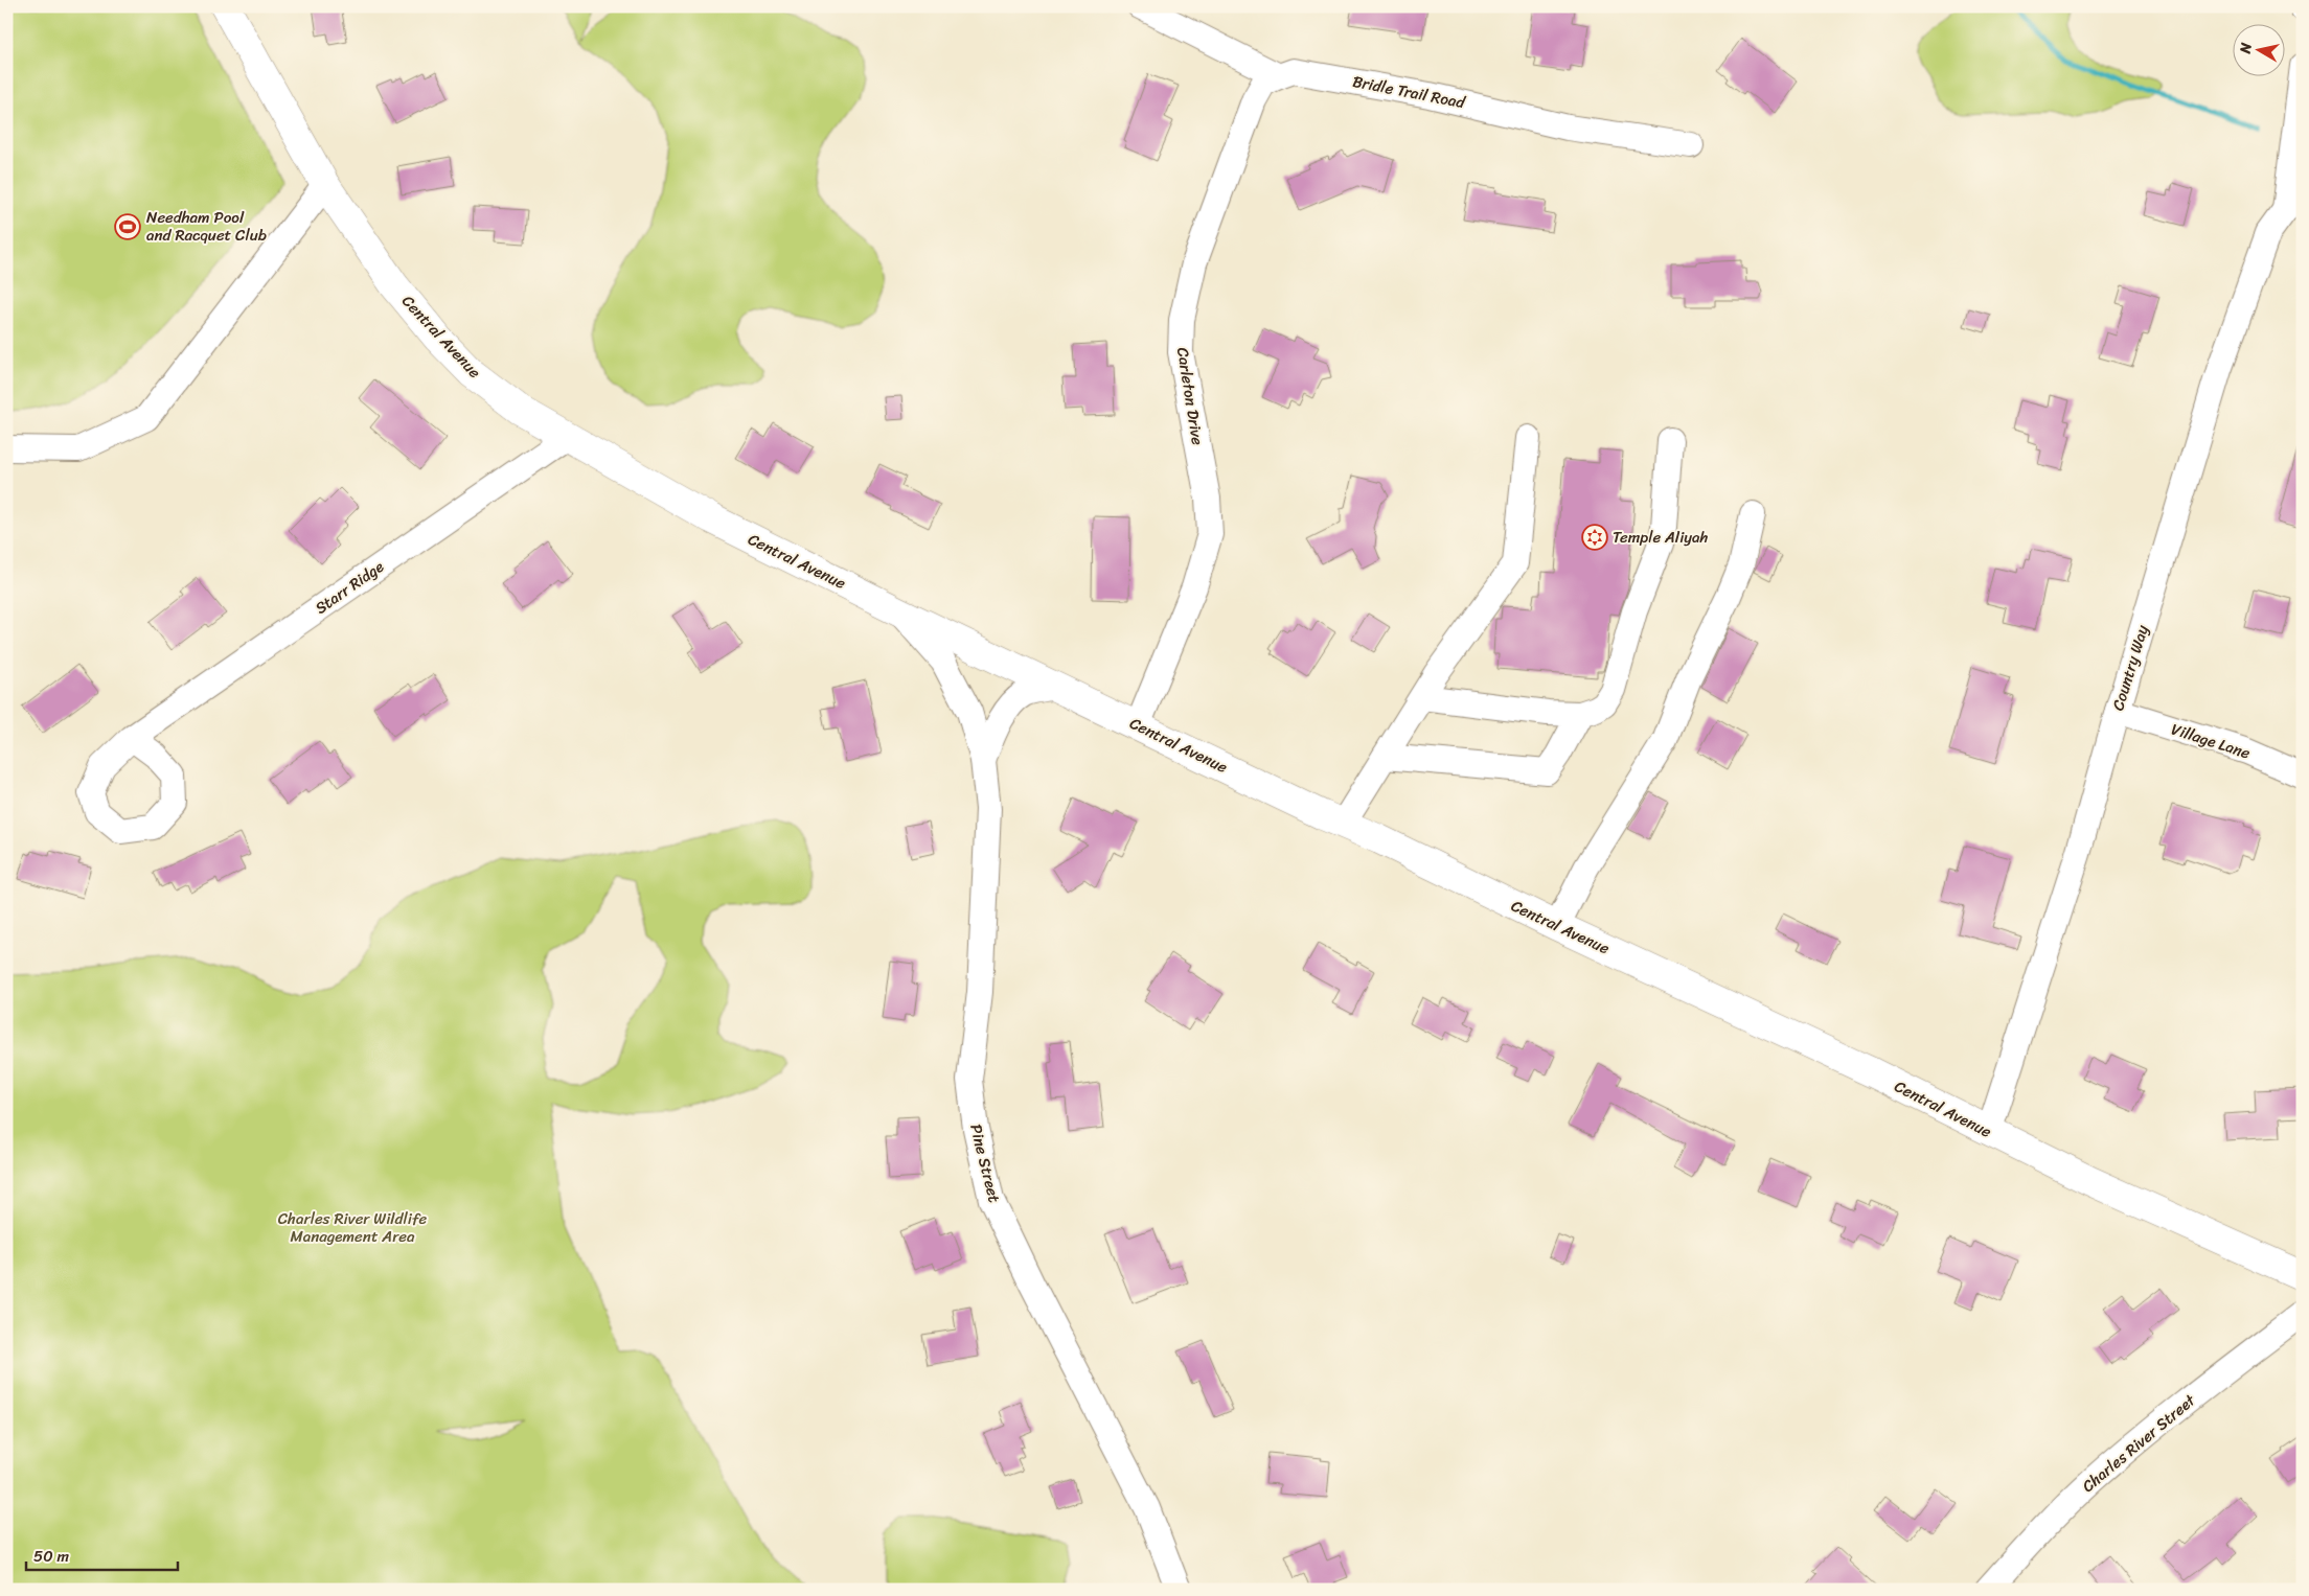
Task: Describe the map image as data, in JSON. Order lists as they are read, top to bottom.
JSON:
{
  "streets": {
    "main road": ["Central Avenue"],
    "street": [
      "Bridle Trail Road",
      "Carleton Drive",
      "Starr Ridge",
      "Country Way",
      "Village Lane",
      "Pine Street",
      "Charles River Street"
    ]
  },
  "crossings": [
    ["Bridle Trail Road", "Carleton Drive"],
    ["Central Avenue", "Carleton Drive"],
    ["Central Avenue", "Starr Ridge"],
    ["Central Avenue", "Country Way"],
    ["Central Avenue", "Pine Street"],
    ["Country Way", "Village Lane"]
  ],
  "parks": ["Charles River Wildlife Management Area"],
  "places": {
    "sports": ["Needham Pool and Racquet Club"],
    "synagogue": ["Temple Aliyah"]
  },
  "scale_bar": "50 m",
  "north": "left"
}
